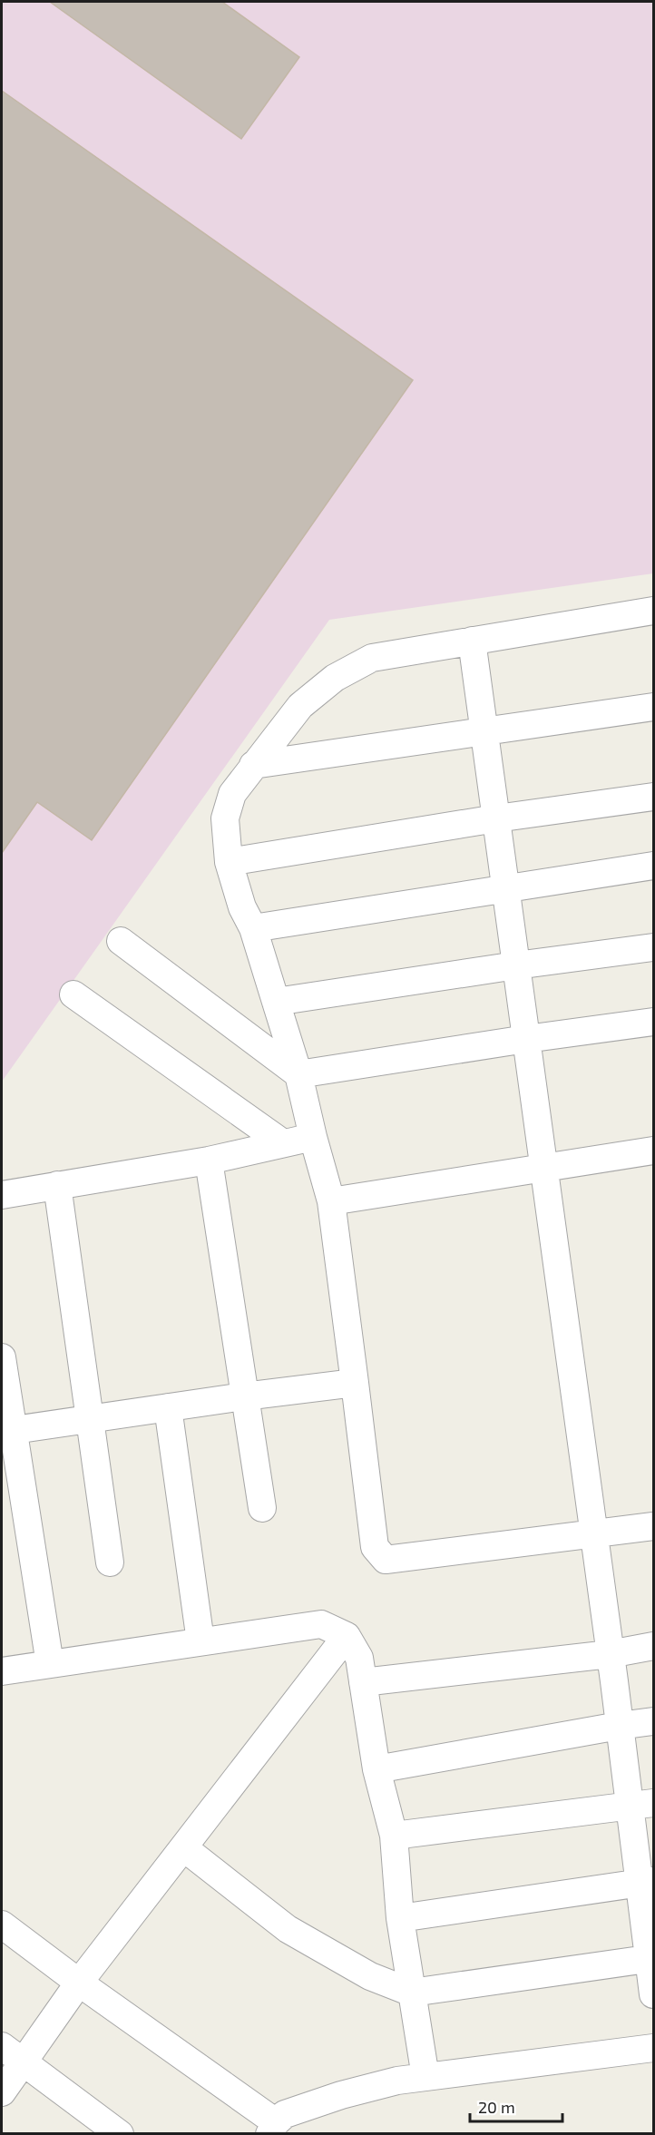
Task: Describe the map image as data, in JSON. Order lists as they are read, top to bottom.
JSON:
{
  "scale_bar": "20 m"
}
